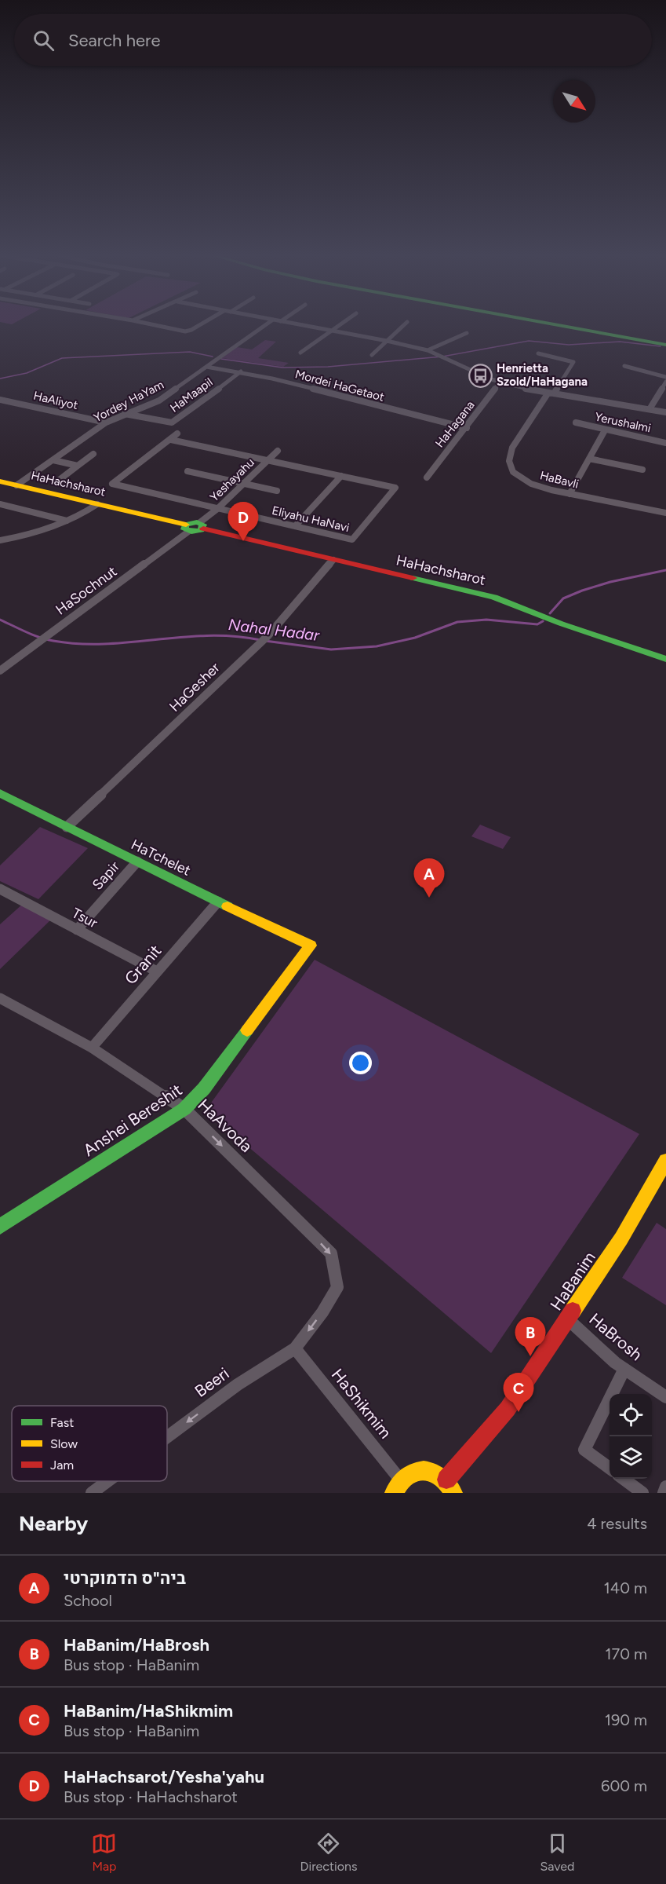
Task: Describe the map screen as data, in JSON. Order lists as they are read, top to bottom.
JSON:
{
  "streets": {
    "main road": [
      "HaHachsharot",
      "HaTchelet",
      "Anshei Bereshit",
      "HaBanim"
    ],
    "street": [
      "Mordei HaGetaot",
      "HaMaapil",
      "HaAliyot",
      "Yordey HaYam",
      "Yerushalmi",
      "HaHagana",
      "Yeshayahu",
      "HaBavli",
      "Eliyahu HaNavi",
      "HaSochnut",
      "HaGesher",
      "Sapir",
      "Tsur",
      "Granit",
      "HaAvoda",
      "HaBrosh",
      "Beeri",
      "HaShikmim"
    ]
  },
  "crossings": [
    ["Mordei HaGetaot", "HaMaapil"],
    ["Mordei HaGetaot", "Yordey HaYam"],
    ["Mordei HaGetaot", "HaHagana"],
    ["HaMaapil", "Yordey HaYam"],
    ["HaAliyot", "Yordey HaYam"],
    ["Yordey HaYam", "HaHachsharot"],
    ["Yeshayahu", "HaHachsharot"],
    ["Yeshayahu", "Eliyahu HaNavi"],
    ["HaHachsharot", "HaSochnut"],
    ["HaHachsharot", "HaGesher"],
    ["HaGesher", "HaTchelet"],
    ["HaTchelet", "Sapir"],
    ["HaTchelet", "Granit"],
    ["HaTchelet", "Anshei Bereshit"],
    ["Sapir", "Tsur"],
    ["Tsur", "Granit"],
    ["Granit", "HaAvoda"],
    ["Anshei Bereshit", "HaAvoda"],
    ["HaAvoda", "Beeri"],
    ["HaBanim", "HaBrosh"],
    ["Beeri", "HaShikmim"]
  ],
  "one_way": ["HaAvoda", "Beeri"],
  "water": ["Nahal Hadar"],
  "places": {
    "bus stop": ["Henrietta Szold/HaHagana"]
  },
  "legend": ["Fast", "Slow", "Jam"],
  "north": "bottom right",
  "page": {
    "search": "Search here",
    "pins": [
      "D",
      "A",
      "B",
      "C"
    ],
    "heading": ["Nearby", "4 results"],
    "list": [
      {
        "mark": "A",
        "name": "ביה\"ס הדמוקרטי",
        "note": "School",
        "value": "140 m"
      },
      {
        "mark": "B",
        "name": "HaBanim/HaBrosh",
        "note": "Bus stop · HaBanim",
        "value": "170 m"
      },
      {
        "mark": "C",
        "name": "HaBanim/HaShikmim",
        "note": "Bus stop · HaBanim",
        "value": "190 m"
      },
      {
        "mark": "D",
        "name": "HaHachsarot/Yesha'yahu",
        "note": "Bus stop · HaHachsharot",
        "value": "600 m"
      }
    ],
    "nav": ["Map", "Directions", "Saved"]
  }
}
